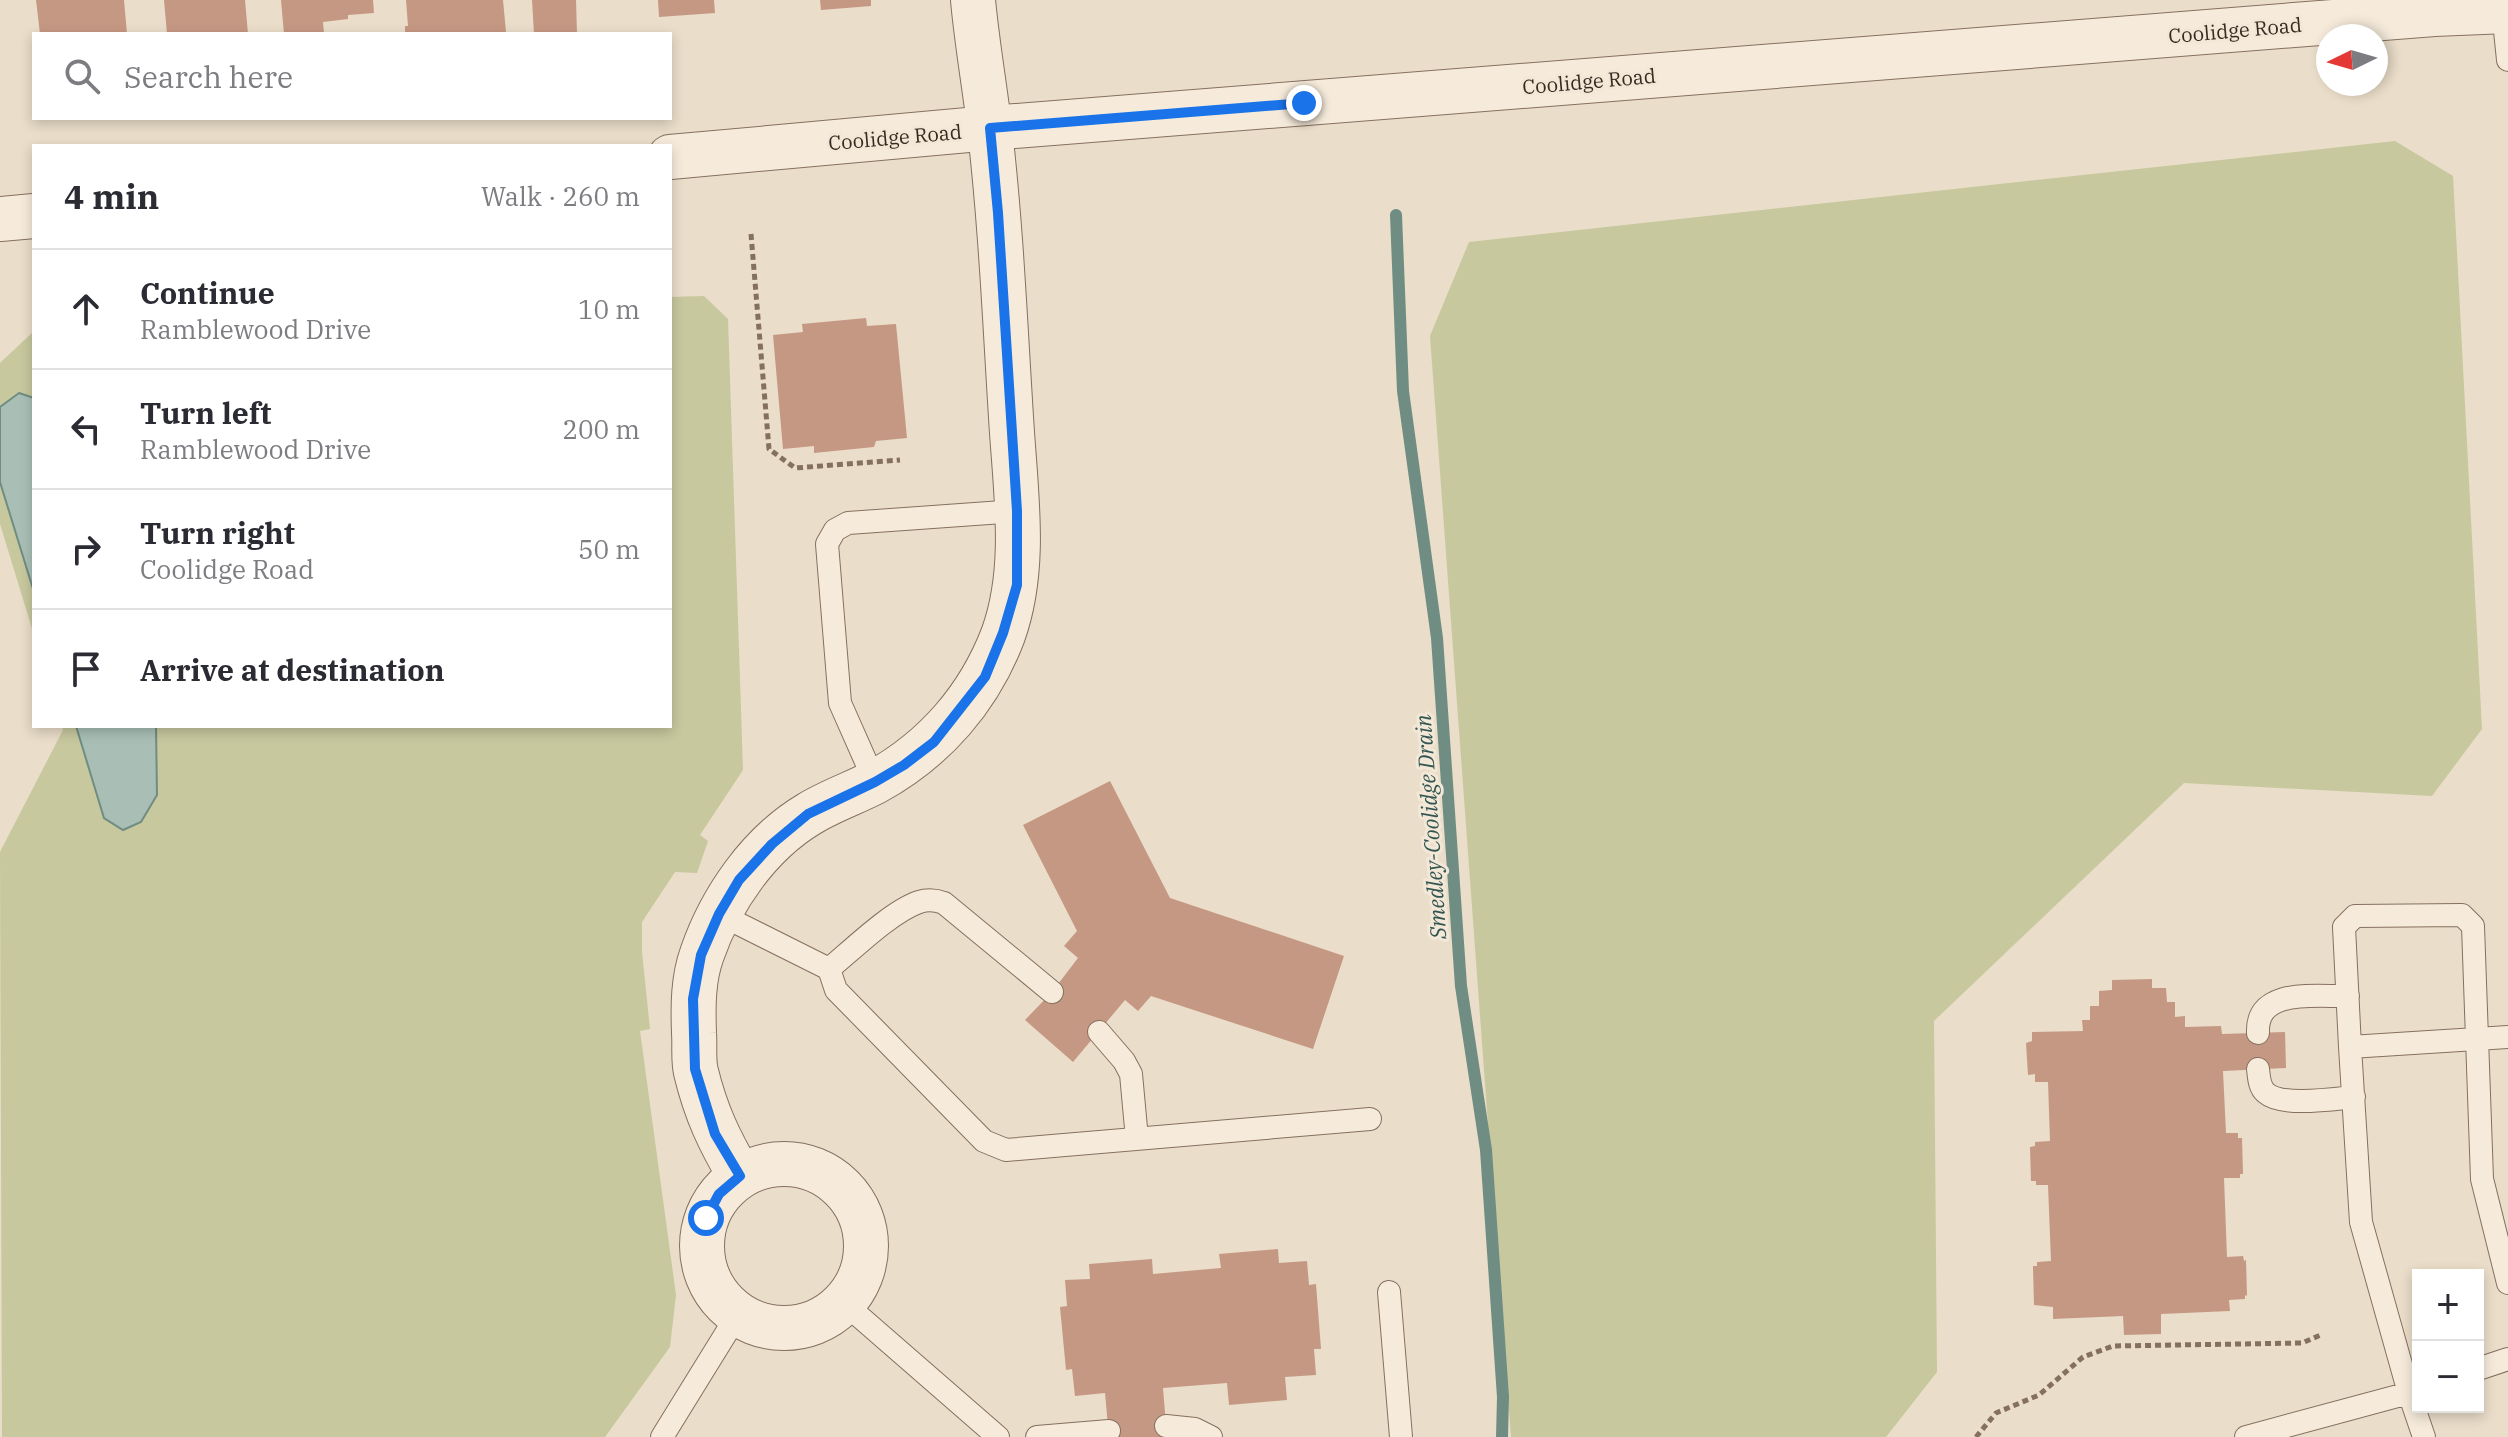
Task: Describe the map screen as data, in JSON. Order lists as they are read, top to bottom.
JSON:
{
  "streets": {
    "street": ["Coolidge Road"]
  },
  "water": ["Smedley-Coolidge Drain"],
  "north": "left",
  "page": {
    "search": "Search here",
    "heading": ["4 min", "Walk · 260 m"],
    "list": [
      ["Continue", "Ramblewood Drive", "10 m"],
      ["Turn left", "Ramblewood Drive", "200 m"],
      ["Turn right", "Coolidge Road", "50 m"],
      "Arrive at destination"
    ],
    "map_buttons": ["+", "−"]
  }
}
